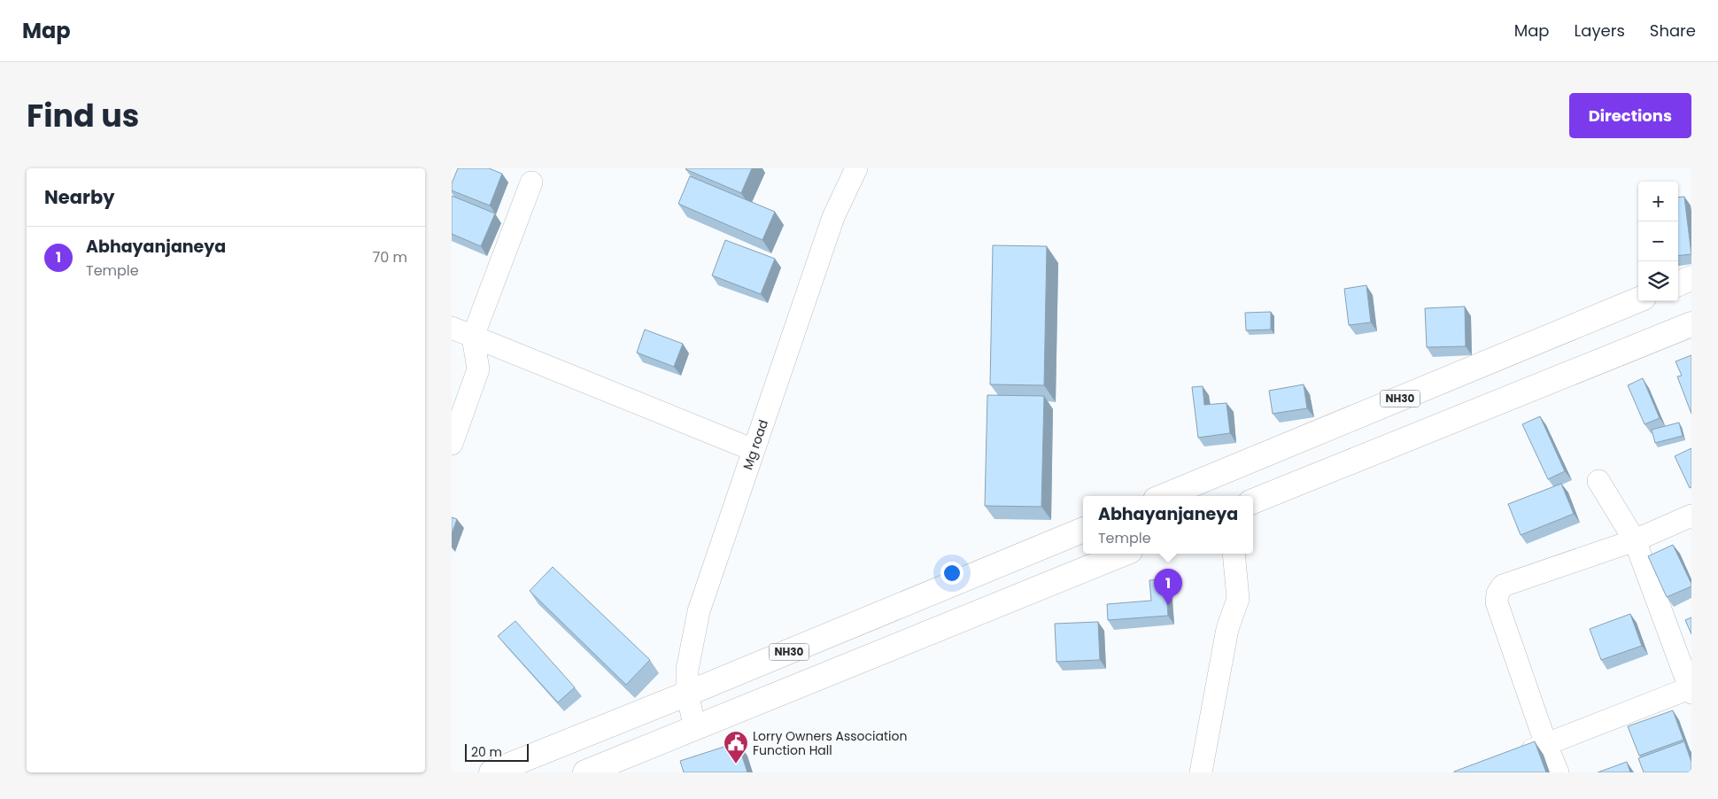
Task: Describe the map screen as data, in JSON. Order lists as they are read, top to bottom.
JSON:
{
  "streets": {
    "highway": ["NH30"],
    "street": ["Mg road"]
  },
  "crossings": [
    ["NH30", "Mg road"]
  ],
  "places": {
    "public building": ["Lorry Owners Association Function Hall"]
  },
  "scale_bar": "20 m",
  "page": {
    "header": "Map",
    "nav": ["Map", "Layers", "Share"],
    "title": "Find us",
    "buttons": "Directions",
    "heading": "Nearby",
    "map_buttons": ["+", "−"],
    "list": [
      {
        "mark": "1",
        "name": "Abhayanjaneya",
        "note": "Temple",
        "value": "70 m"
      }
    ],
    "popup": ["Abhayanjaneya", "Temple"],
    "pins": "1",
    "scale": "20 m"
  }
}
